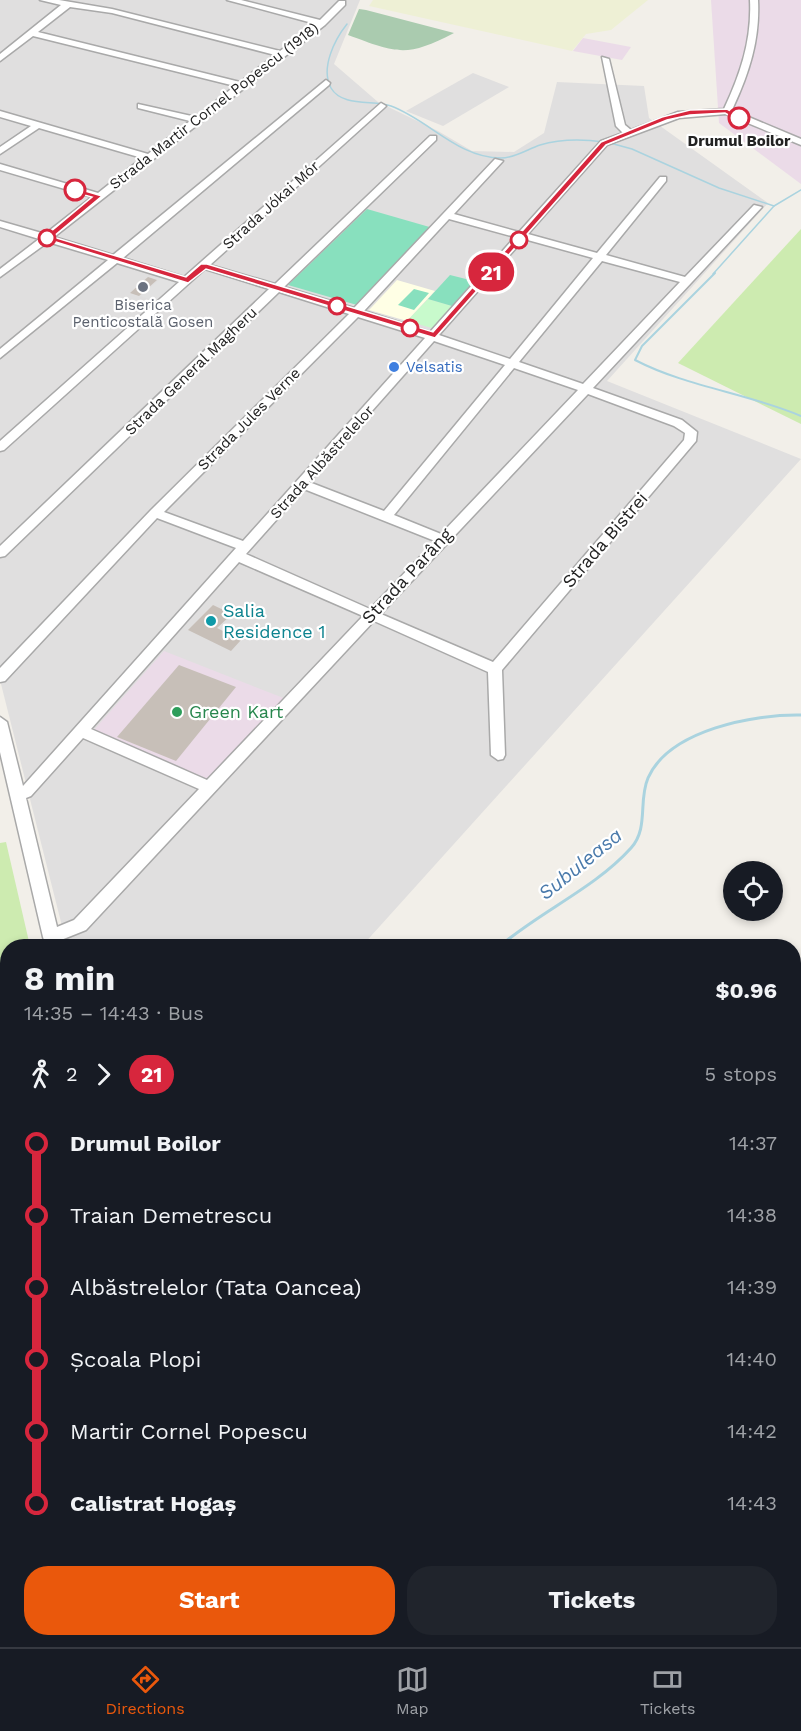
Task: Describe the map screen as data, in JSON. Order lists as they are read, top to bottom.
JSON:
{
  "streets": {
    "street": [
      "Strada Martir Cornel Popescu (1918)",
      "Strada Jókai Mór",
      "Strada General Magheru",
      "Strada Jules Verne",
      "Strada Albăstrelelor",
      "Strada Bistrei",
      "Strada Parâng"
    ]
  },
  "crossings": [
    ["Strada Bistrei", "Strada Parâng"]
  ],
  "water": ["Subuleasa"],
  "places": [
    "Drumul Boilor",
    "Biserica Penticostală Gosen",
    "Velsatis",
    "Salia Residence 1",
    "Green Kart"
  ],
  "lines": ["bus line 21"],
  "page": {
    "on_map": "21",
    "heading": ["8 min", "14:35 – 14:43 · Bus", "$0.96"],
    "legs": ["2", "21", "5 stops"],
    "list": [
      {
        "name": "Drumul Boilor",
        "value": "14:37"
      },
      {
        "name": "Traian Demetrescu",
        "value": "14:38"
      },
      {
        "name": "Albăstrelelor (Tata Oancea)",
        "value": "14:39"
      },
      {
        "name": "Școala Plopi",
        "value": "14:40"
      },
      {
        "name": "Martir Cornel Popescu",
        "value": "14:42"
      },
      {
        "name": "Calistrat Hogaș",
        "value": "14:43"
      }
    ],
    "buttons": ["Start", "Tickets"],
    "tabs": ["Directions", "Map", "Tickets"]
  }
}
